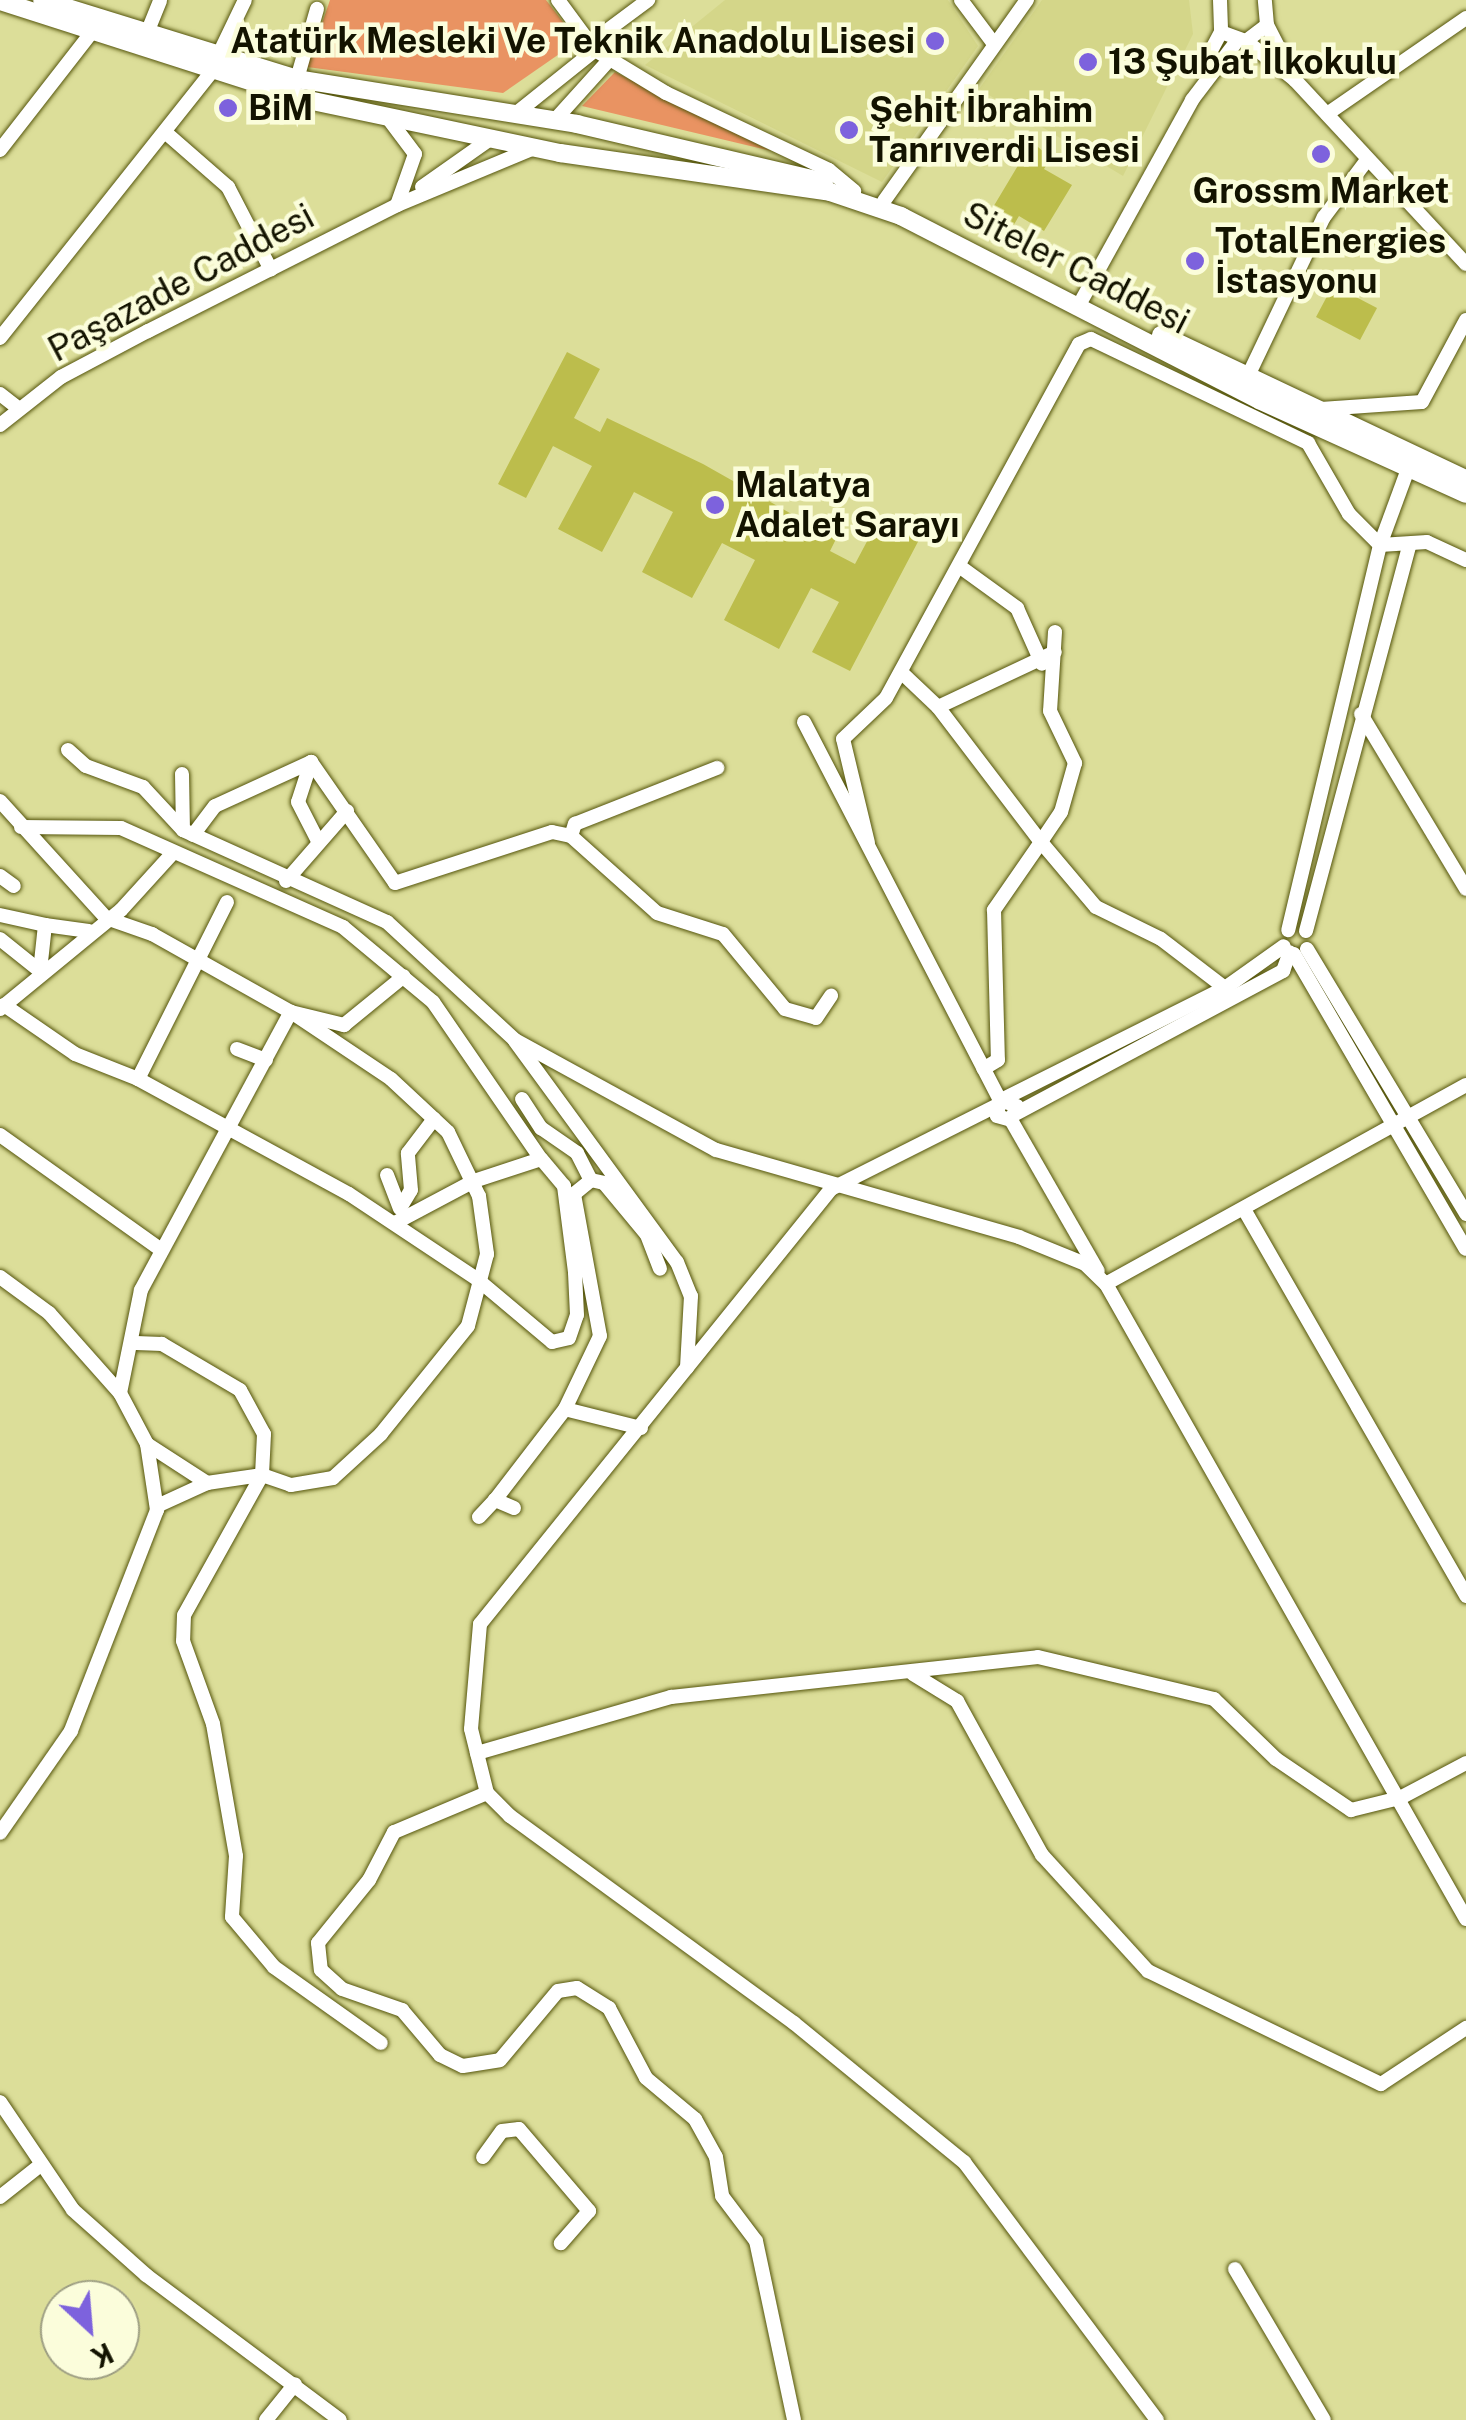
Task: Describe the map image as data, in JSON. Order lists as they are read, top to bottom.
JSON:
{
  "streets": {
    "main road": ["Siteler Caddesi"],
    "street": ["Paşazade Caddesi"]
  },
  "crossings": [
    ["Siteler Caddesi", "Paşazade Caddesi"]
  ],
  "places": [
    "Atatürk Mesleki Ve Teknik Anadolu Lisesi",
    "13 Şubat İlkokulu",
    "BiM",
    "Şehit İbrahim Tanrıverdi Lisesi",
    "Grossm Market",
    "TotalEnergies İstasyonu",
    "Malatya Adalet Sarayı"
  ],
  "north": "bottom right"
}
